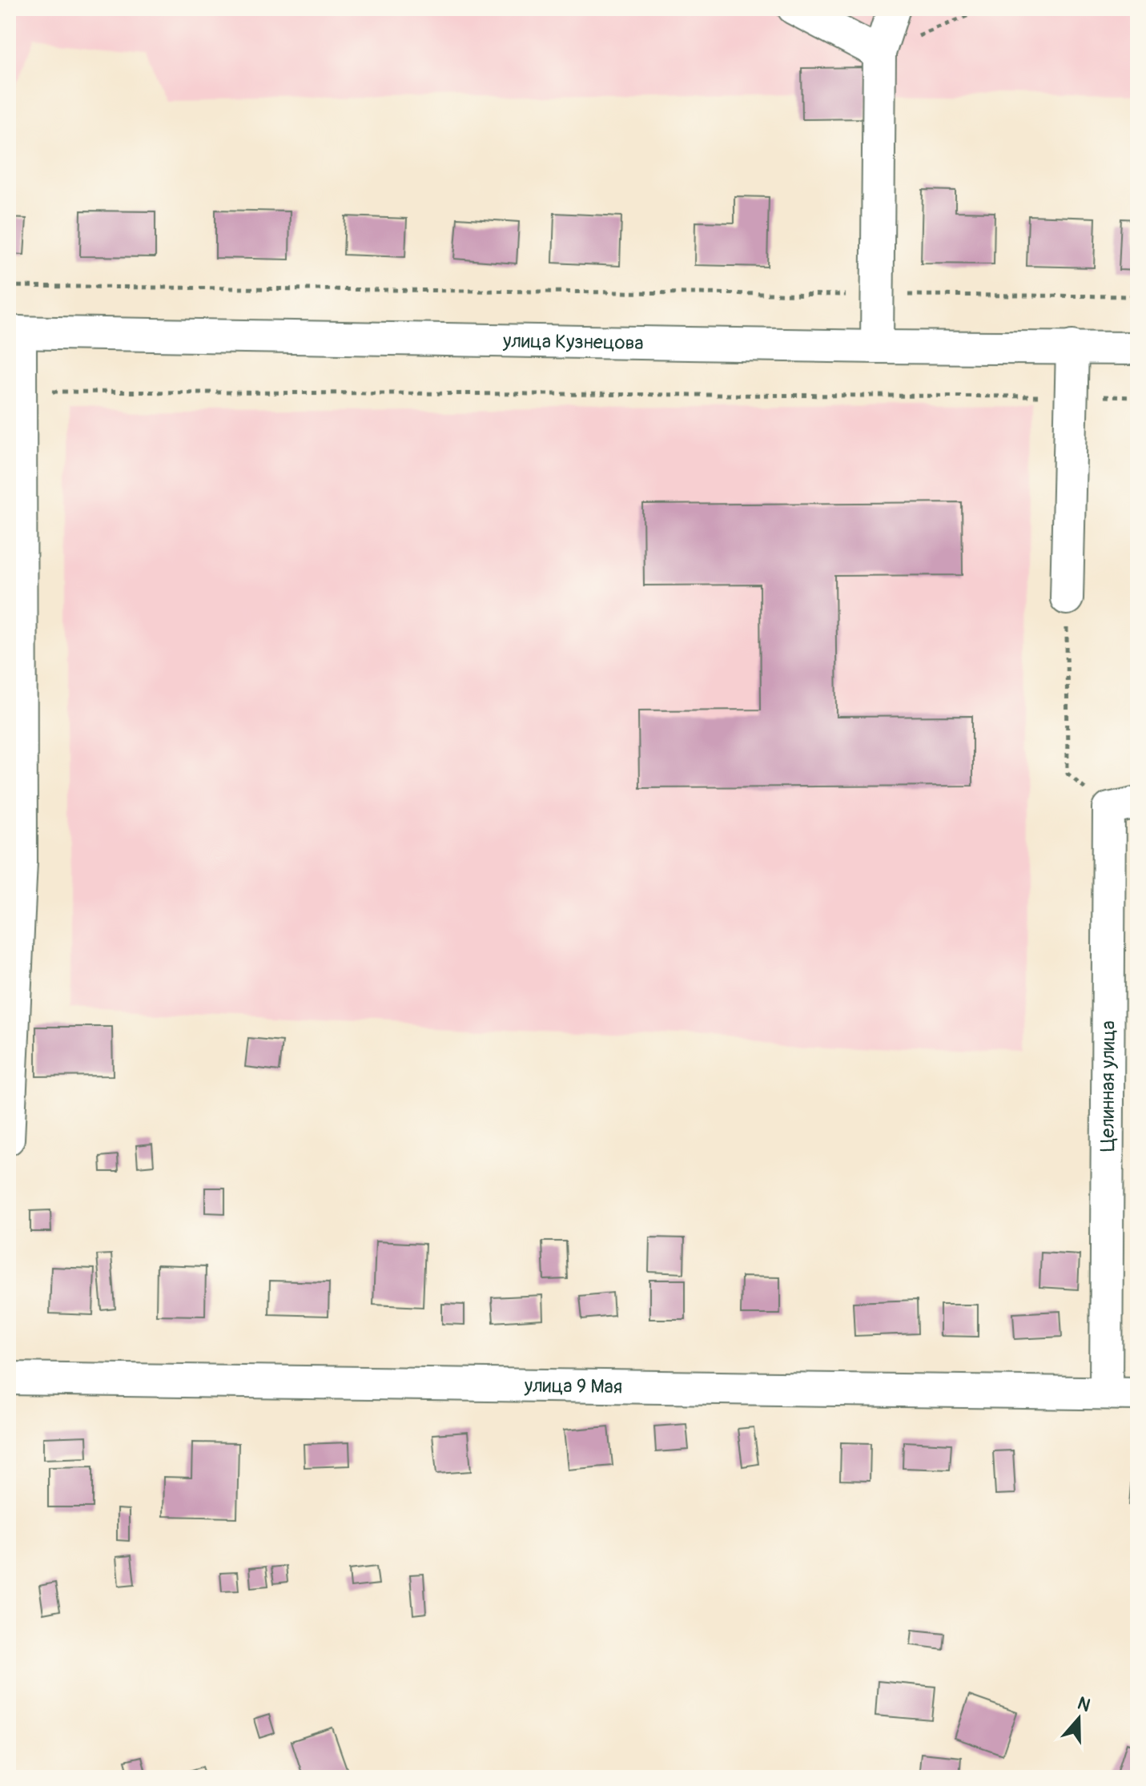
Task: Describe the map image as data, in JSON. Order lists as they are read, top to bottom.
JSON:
{
  "streets": {
    "street": ["улица Кузнецова", "Целинная улица", "улица 9 Мая"]
  },
  "crossings": [
    ["Целинная улица", "улица 9 Мая"]
  ],
  "north": "top"
}
